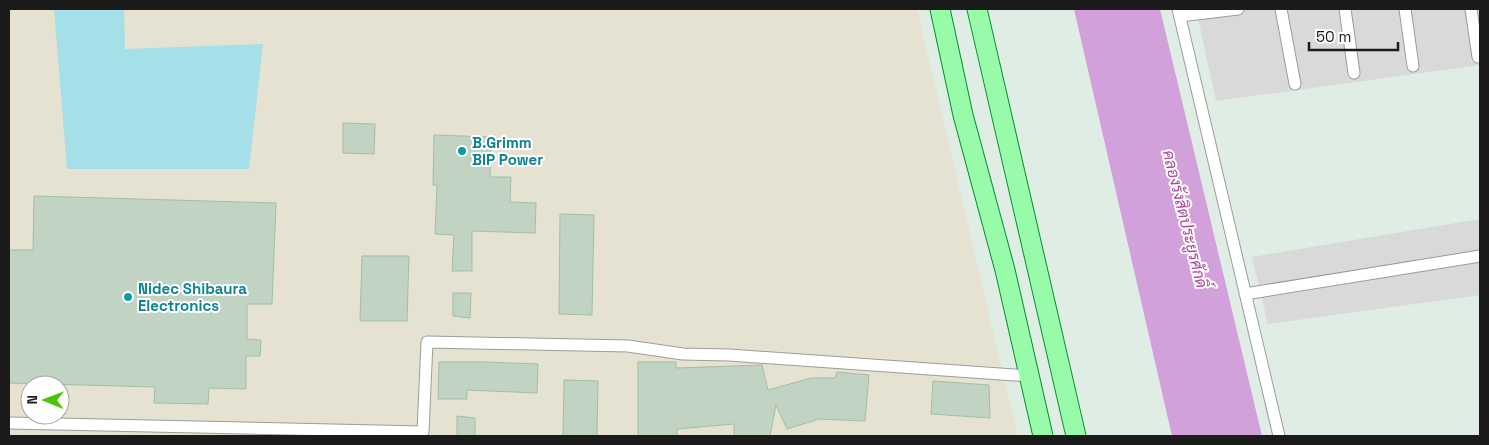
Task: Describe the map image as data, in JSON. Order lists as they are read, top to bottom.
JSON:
{
  "water": ["คลองรังสิตประยูรศักดิ์"],
  "places": ["B.Grimm BIP Power", "Nidec Shibaura Electronics"],
  "scale_bar": "50 m",
  "north": "left"
}
